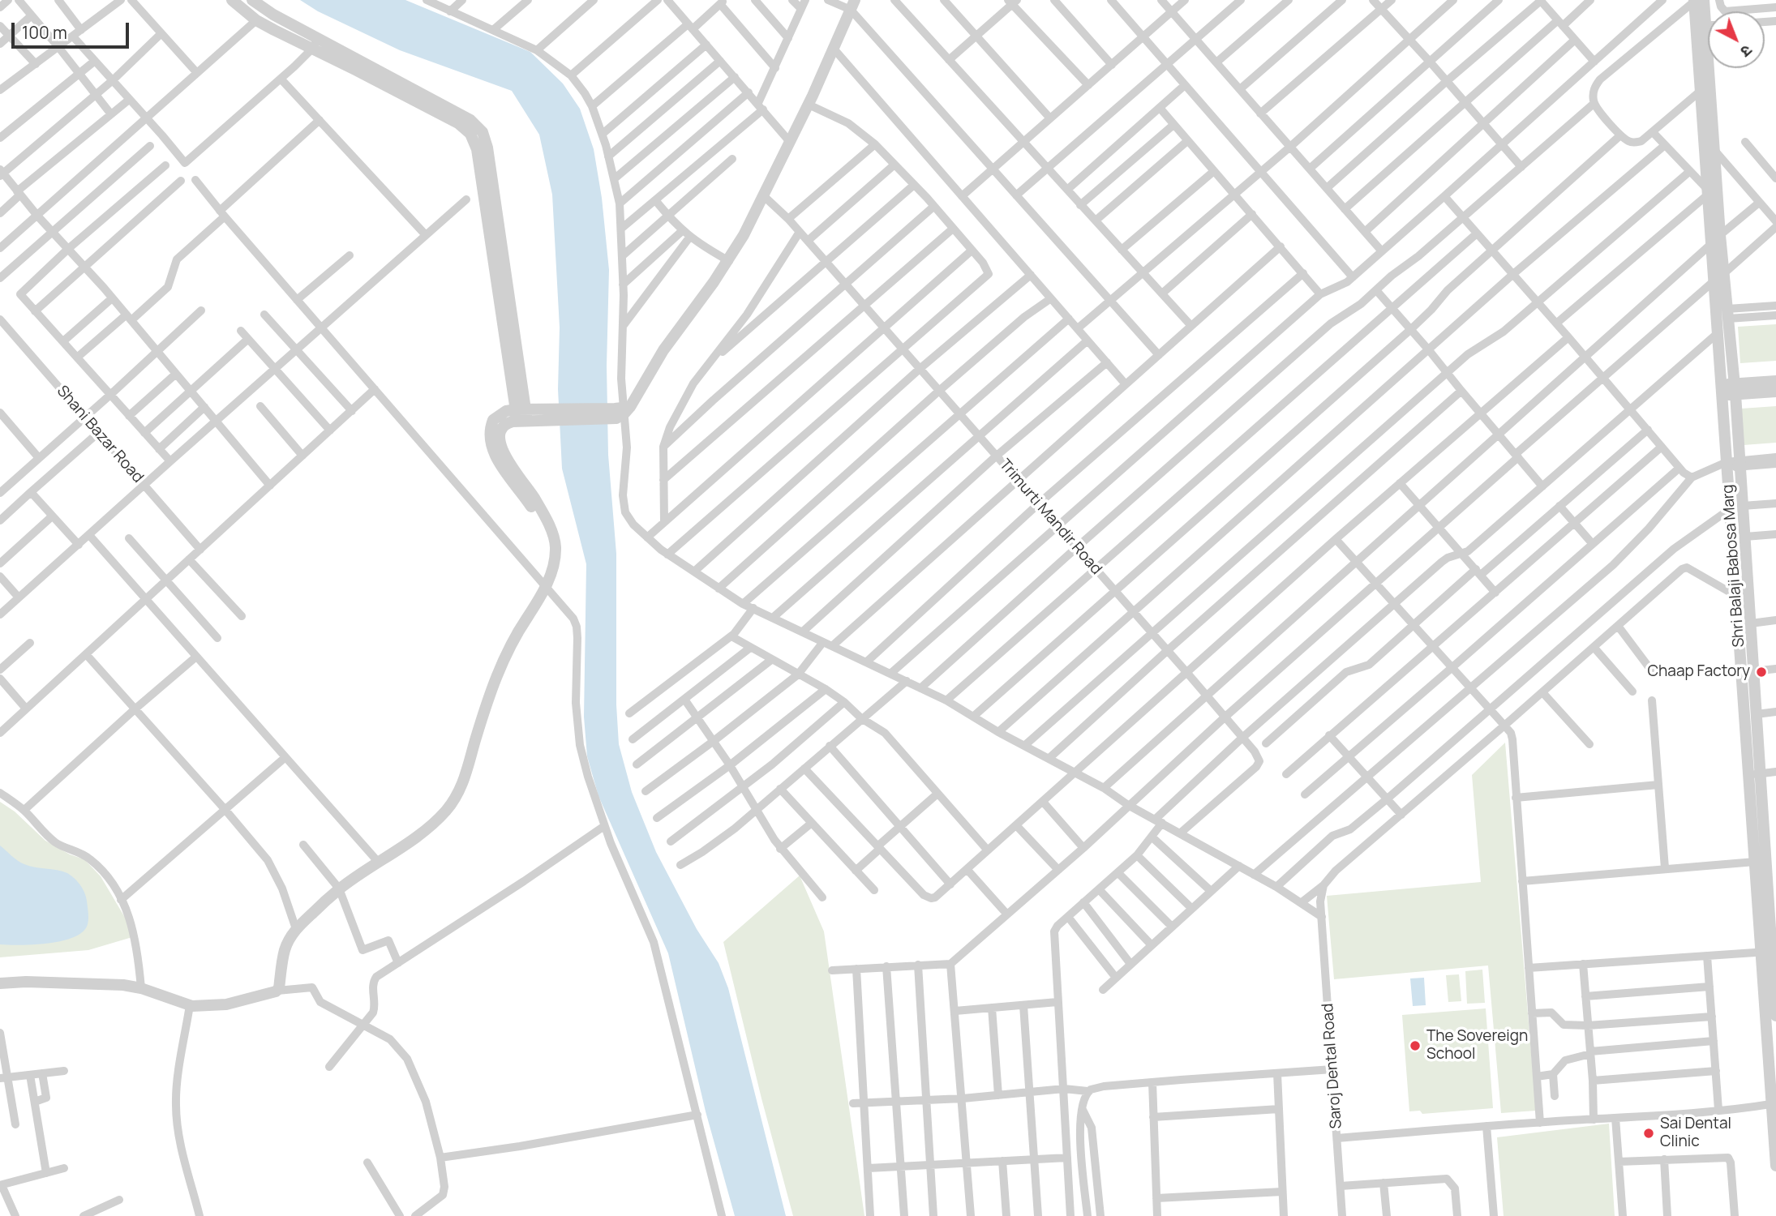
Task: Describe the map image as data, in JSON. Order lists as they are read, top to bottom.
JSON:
{
  "streets": {
    "street": [
      "Shani Bazar Road",
      "Trimurti Mandir Road",
      "Shri Balaji Babosa Marg",
      "Saroj Dental Road"
    ]
  },
  "places": ["Chaap Factory", "The Sovereign School", "Sai Dental Clinic"],
  "scale_bar": "100 m",
  "north": "bottom right"
}
